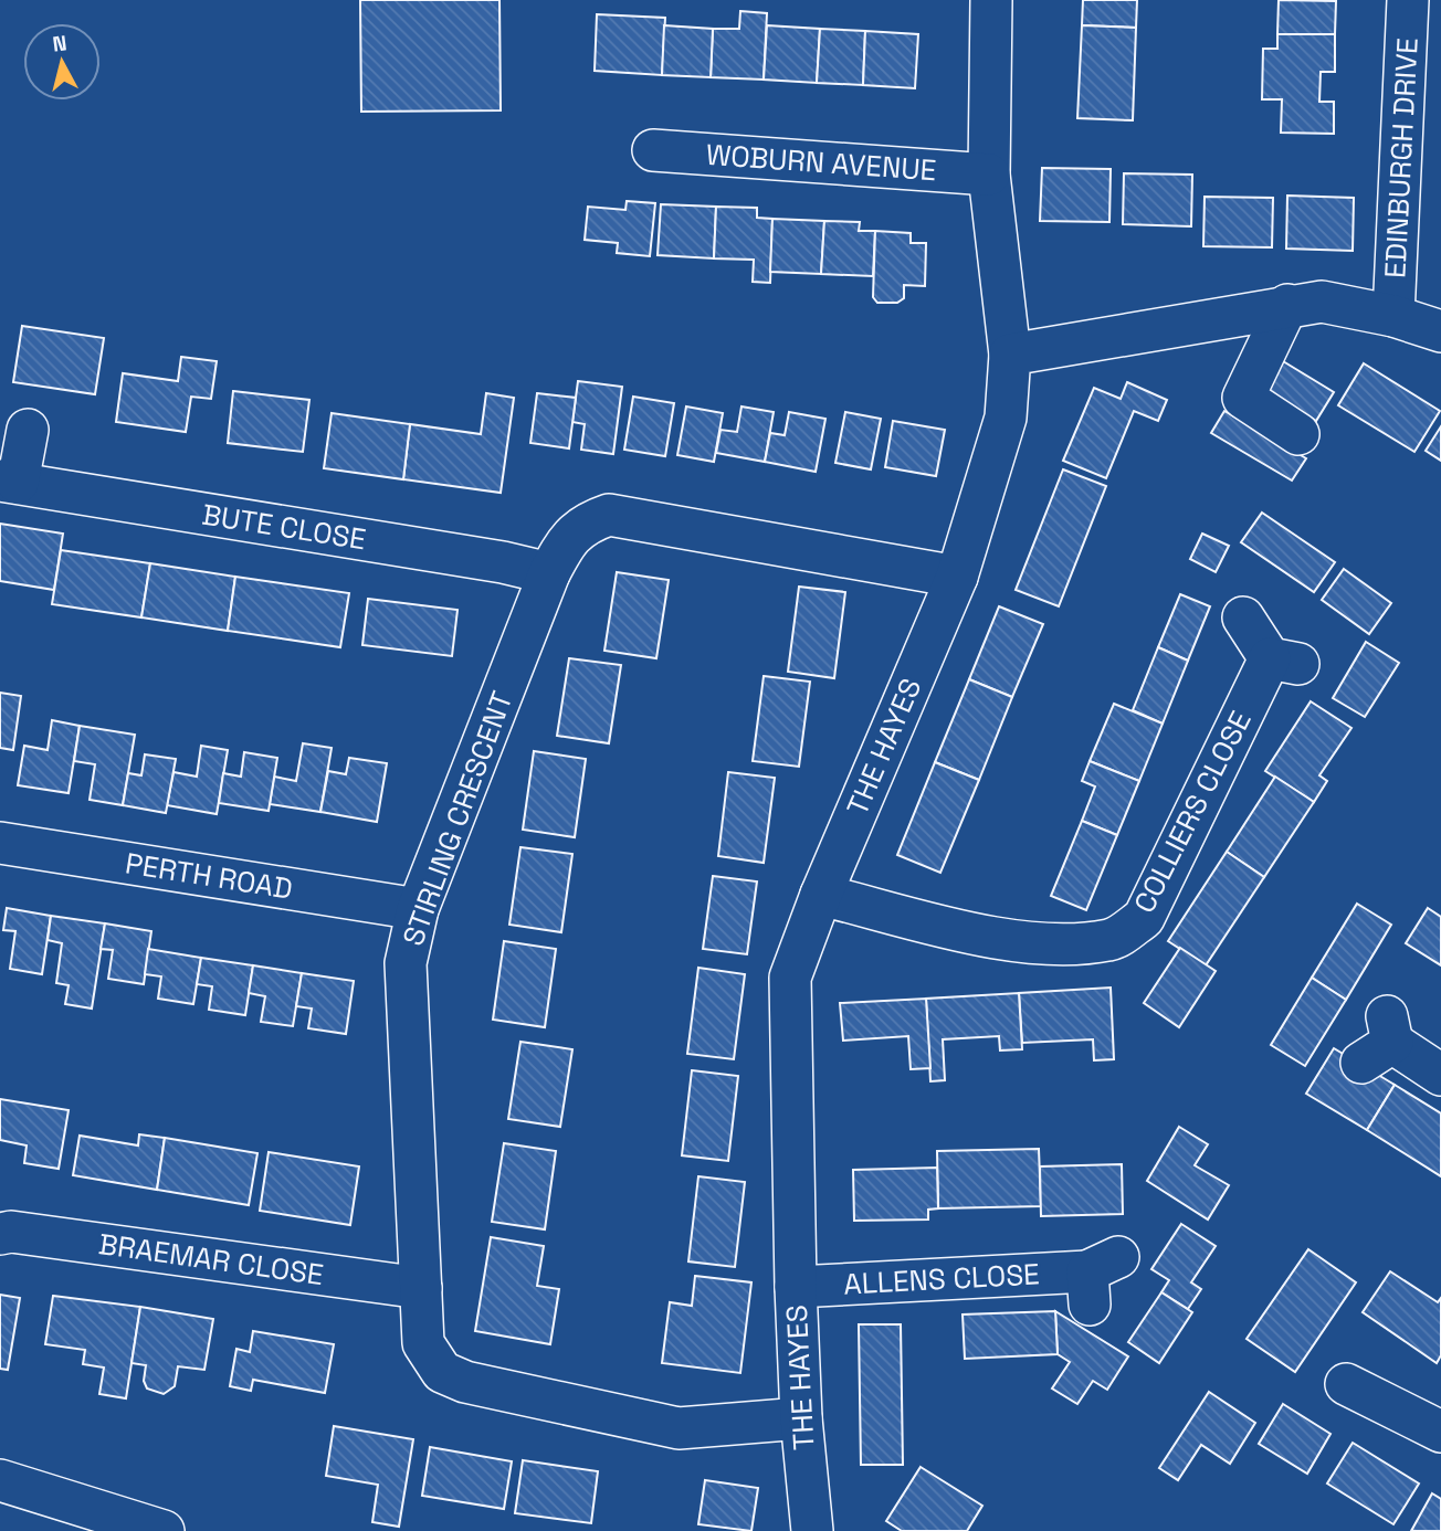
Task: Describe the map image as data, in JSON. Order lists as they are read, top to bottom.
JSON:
{
  "streets": {
    "street": [
      "EDINBURGH DRIVE",
      "WOBURN AVENUE",
      "BUTE CLOSE",
      "THE HAYES",
      "COLLIERS CLOSE",
      "STIRLING CRESCENT",
      "PERTH ROAD",
      "BRAEMAR CLOSE",
      "ALLENS CLOSE"
    ]
  },
  "crossings": [
    ["WOBURN AVENUE", "THE HAYES"],
    ["BUTE CLOSE", "STIRLING CRESCENT"],
    ["THE HAYES", "COLLIERS CLOSE"],
    ["THE HAYES", "STIRLING CRESCENT"],
    ["THE HAYES", "ALLENS CLOSE"],
    ["STIRLING CRESCENT", "PERTH ROAD"],
    ["STIRLING CRESCENT", "BRAEMAR CLOSE"]
  ],
  "north": "top"
}
